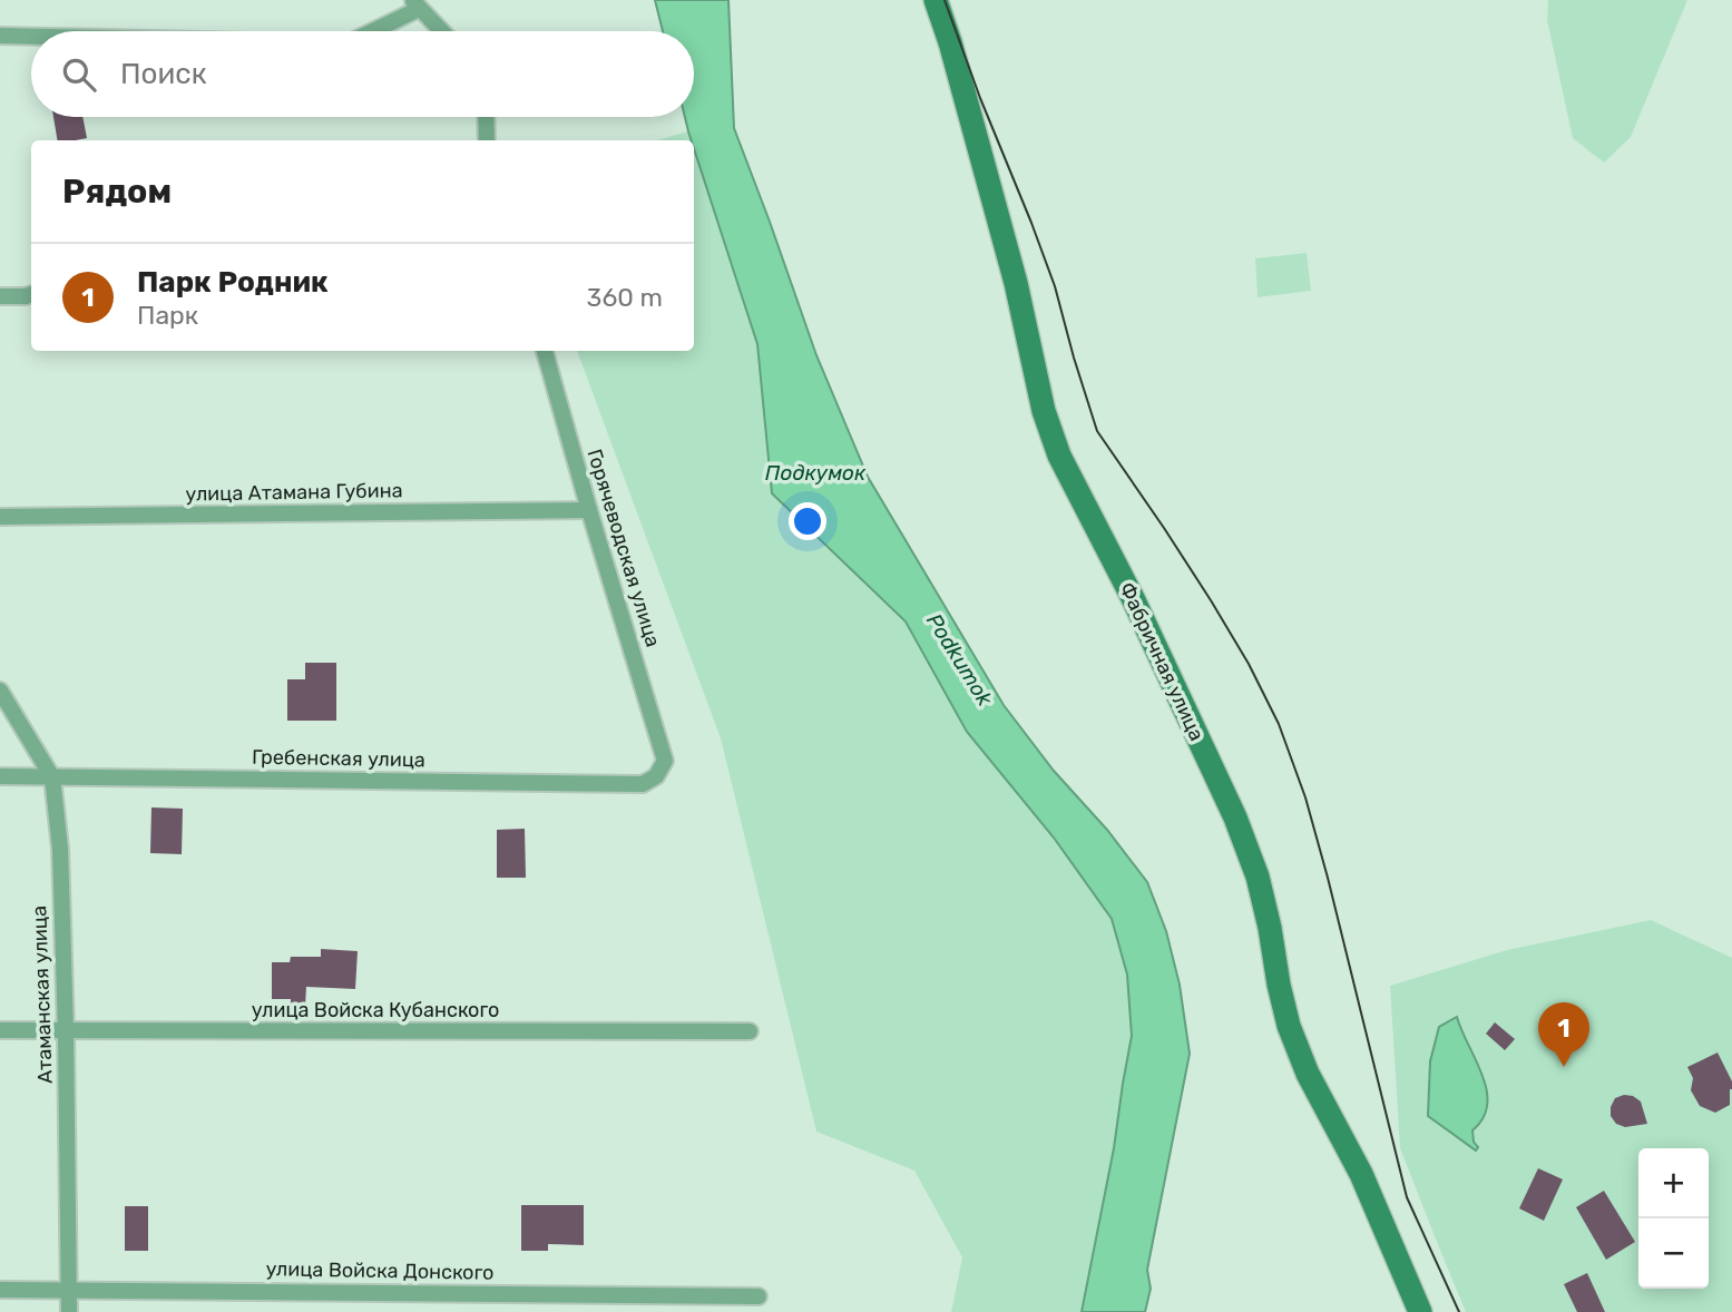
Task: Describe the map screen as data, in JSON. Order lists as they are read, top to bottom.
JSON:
{
  "streets": {
    "main road": ["Фабричная улица"],
    "street": [
      "улица Атамана Губина",
      "Горячеводская улица",
      "Гребенская улица",
      "Атаманская улица",
      "улица Войска Кубанского",
      "улица Войска Донского"
    ]
  },
  "crossings": [
    ["улица Атамана Губина", "Горячеводская улица"],
    ["Горячеводская улица", "Гребенская улица"],
    ["Гребенская улица", "Атаманская улица"],
    ["Атаманская улица", "улица Войска Кубанского"],
    ["Атаманская улица", "улица Войска Донского"]
  ],
  "water": ["Подкумок", "Podkumok"],
  "page": {
    "search": "Поиск",
    "heading": "Рядом",
    "list": [
      {
        "mark": "1",
        "name": "Парк Родник",
        "note": "Парк",
        "value": "360 m"
      }
    ],
    "pins": "1",
    "map_buttons": ["+", "−"]
  }
}
